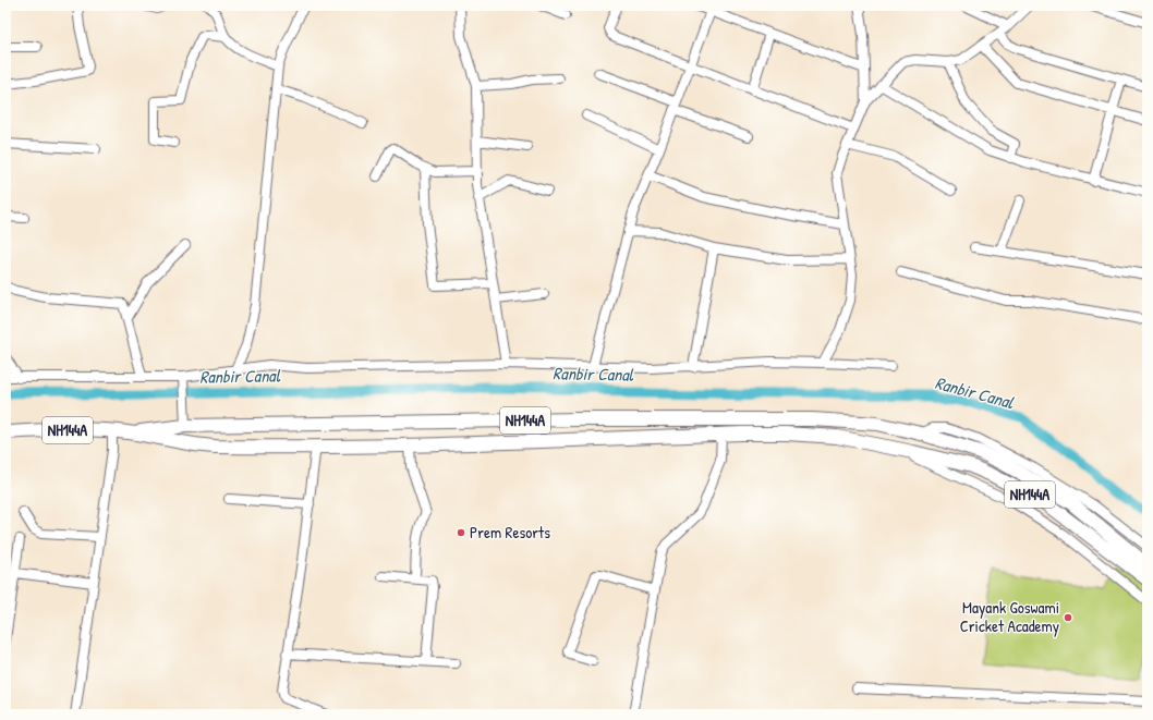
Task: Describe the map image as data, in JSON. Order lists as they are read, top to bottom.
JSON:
{
  "streets": {
    "highway": ["NH144A"]
  },
  "water": ["Ranbir Canal"],
  "places": ["Prem Resorts", "Mayank Goswami Cricket Academy"]
}
